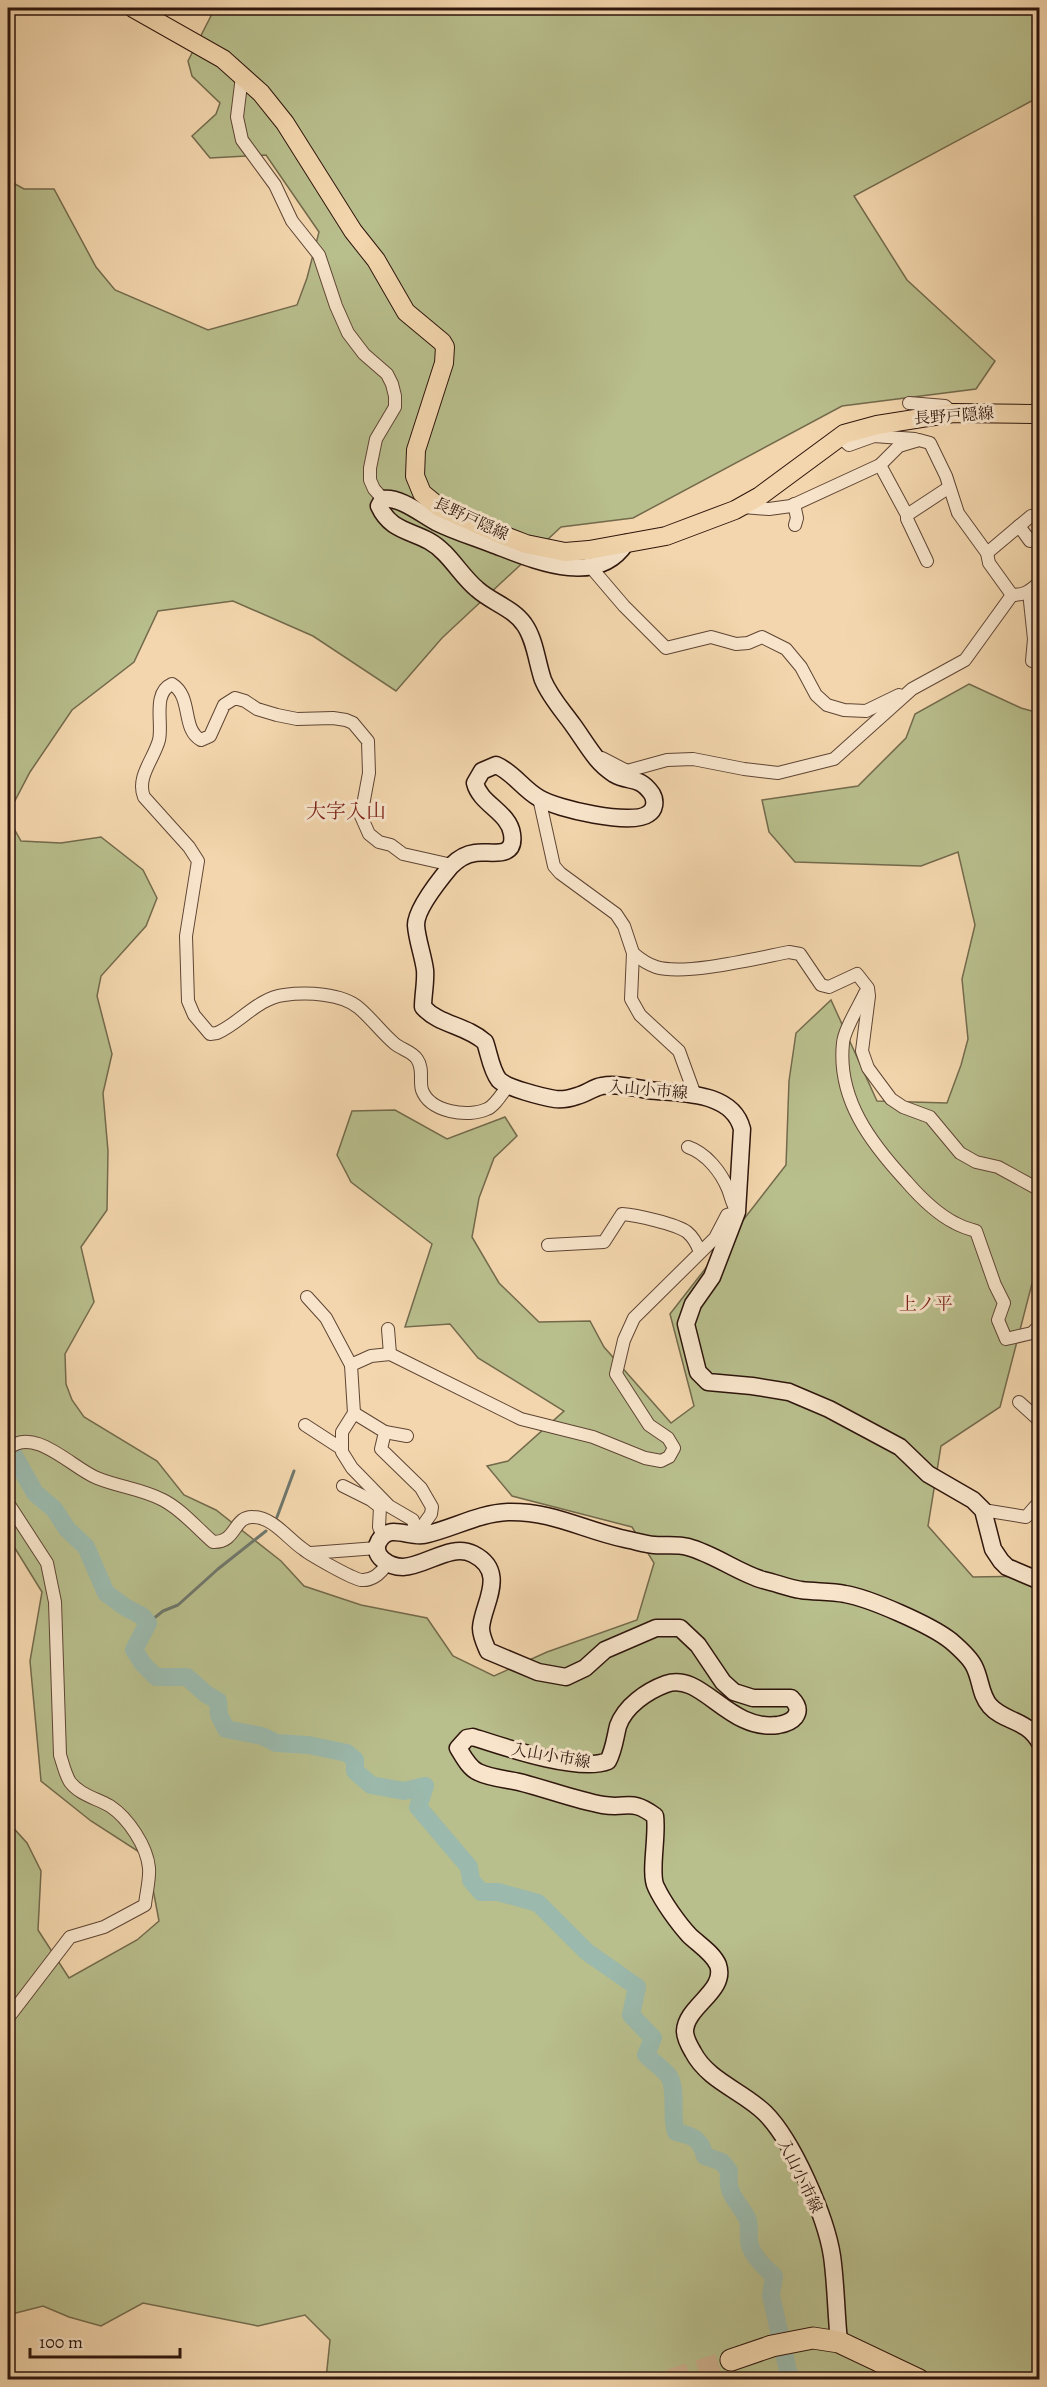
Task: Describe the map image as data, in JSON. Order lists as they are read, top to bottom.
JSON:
{
  "streets": {
    "main road": ["長野戸隠線", "入山小市線"]
  },
  "districts": ["大字入山", "上ノ平"],
  "scale_bar": "100 m"
}
